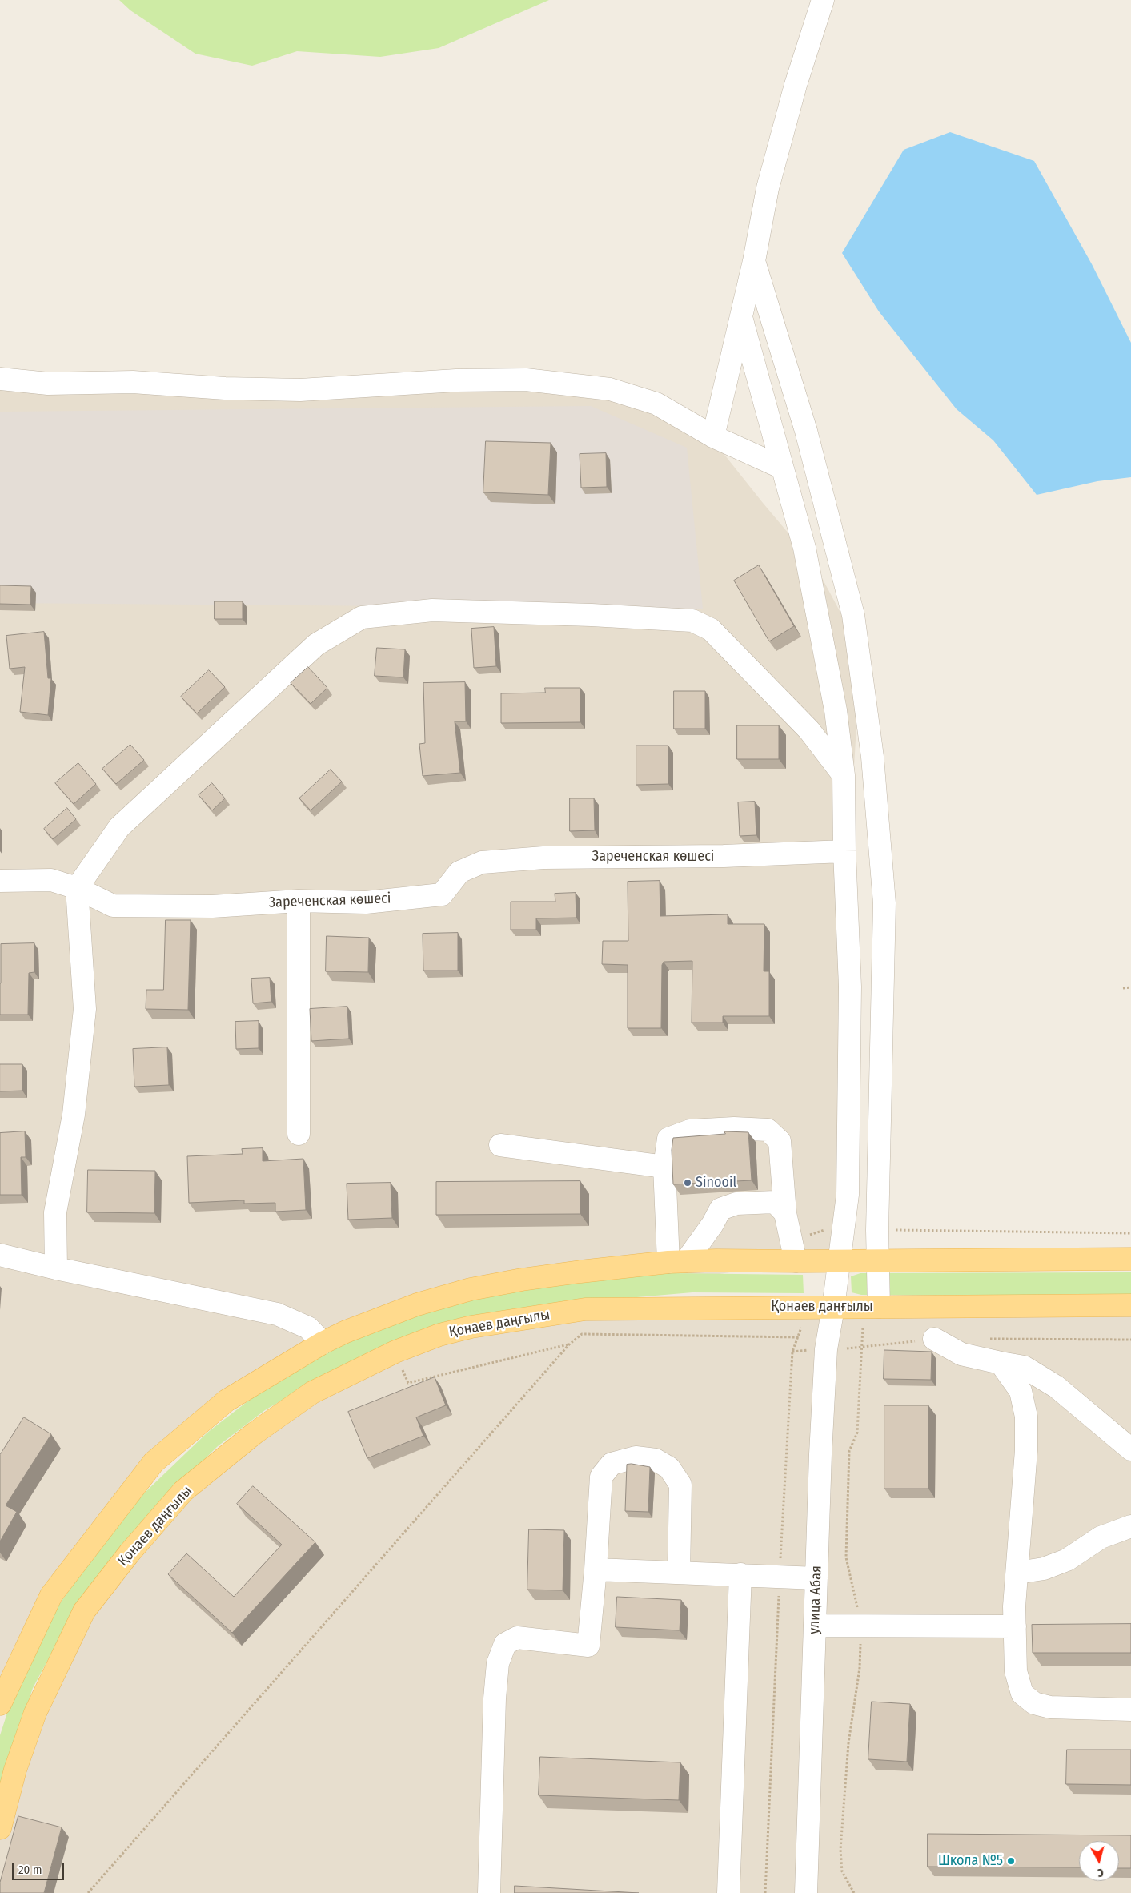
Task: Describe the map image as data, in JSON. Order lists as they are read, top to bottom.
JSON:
{
  "streets": {
    "main road": ["Қонаев даңғылы"],
    "street": ["Зареченская көшесі", "улица Абая"]
  },
  "crossings": [
    ["Зареченская көшесі", "улица Абая"],
    ["Қонаев даңғылы", "улица Абая"]
  ],
  "places": ["Sinooil", "Школа №5"],
  "scale_bar": "20 m",
  "north": "bottom"
}
